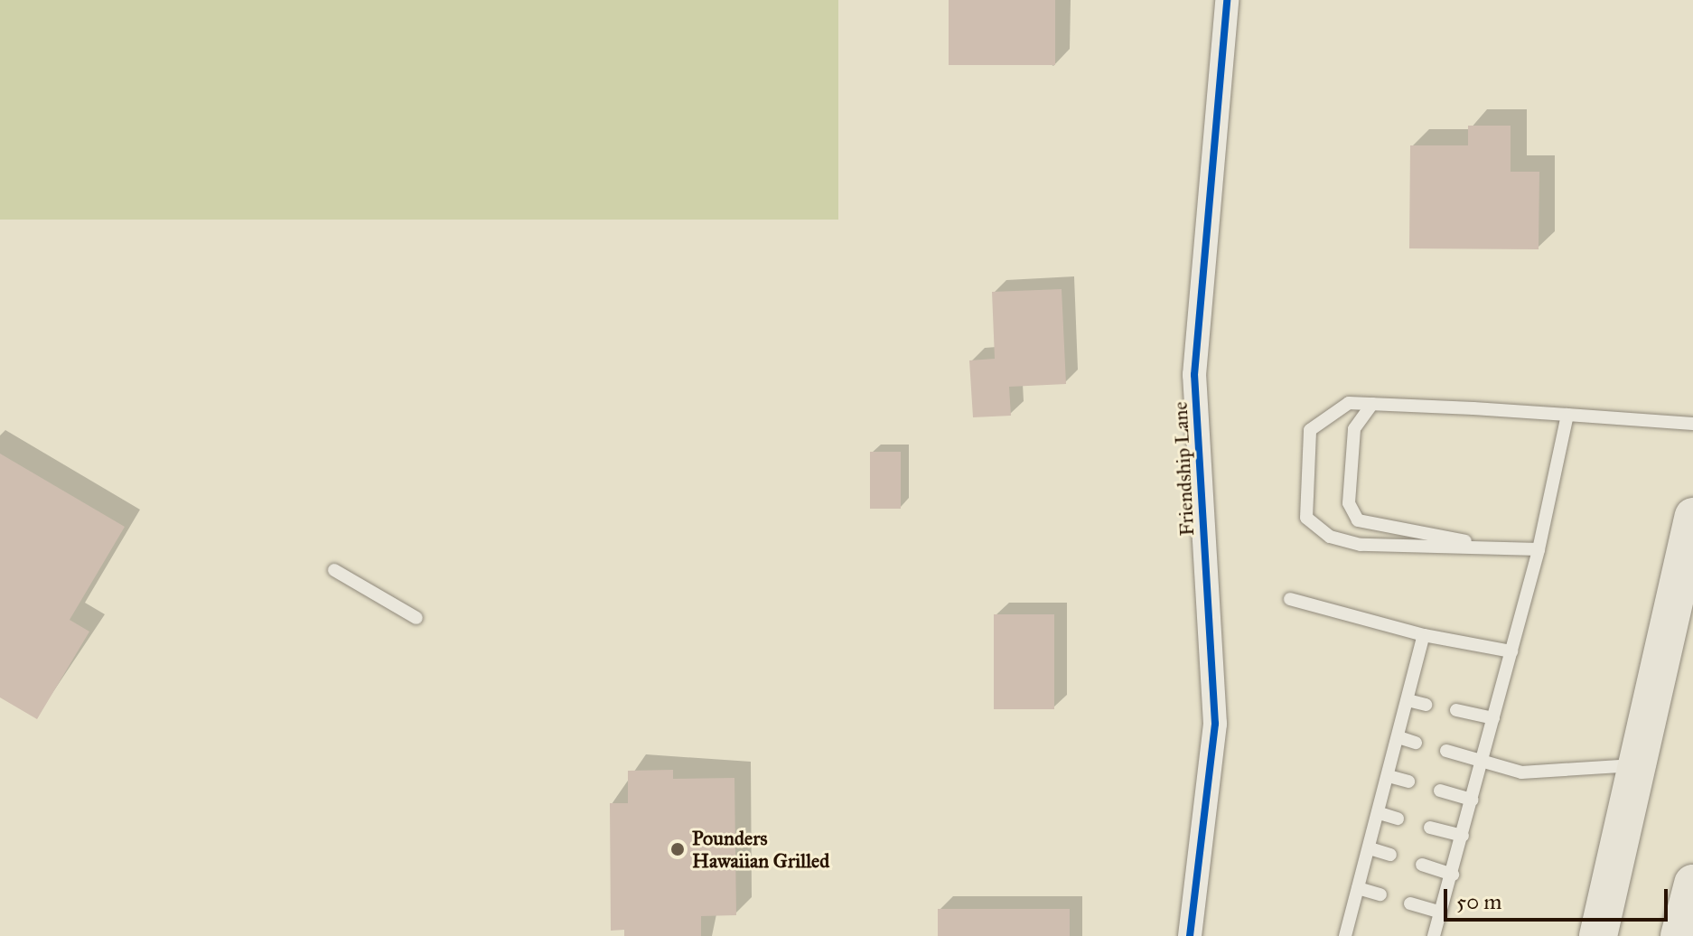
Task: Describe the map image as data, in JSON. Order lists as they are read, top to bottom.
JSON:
{
  "streets": {
    "street": ["Friendship Lane"]
  },
  "places": ["Pounders Hawaiian Grilled"],
  "scale_bar": "50 m"
}
